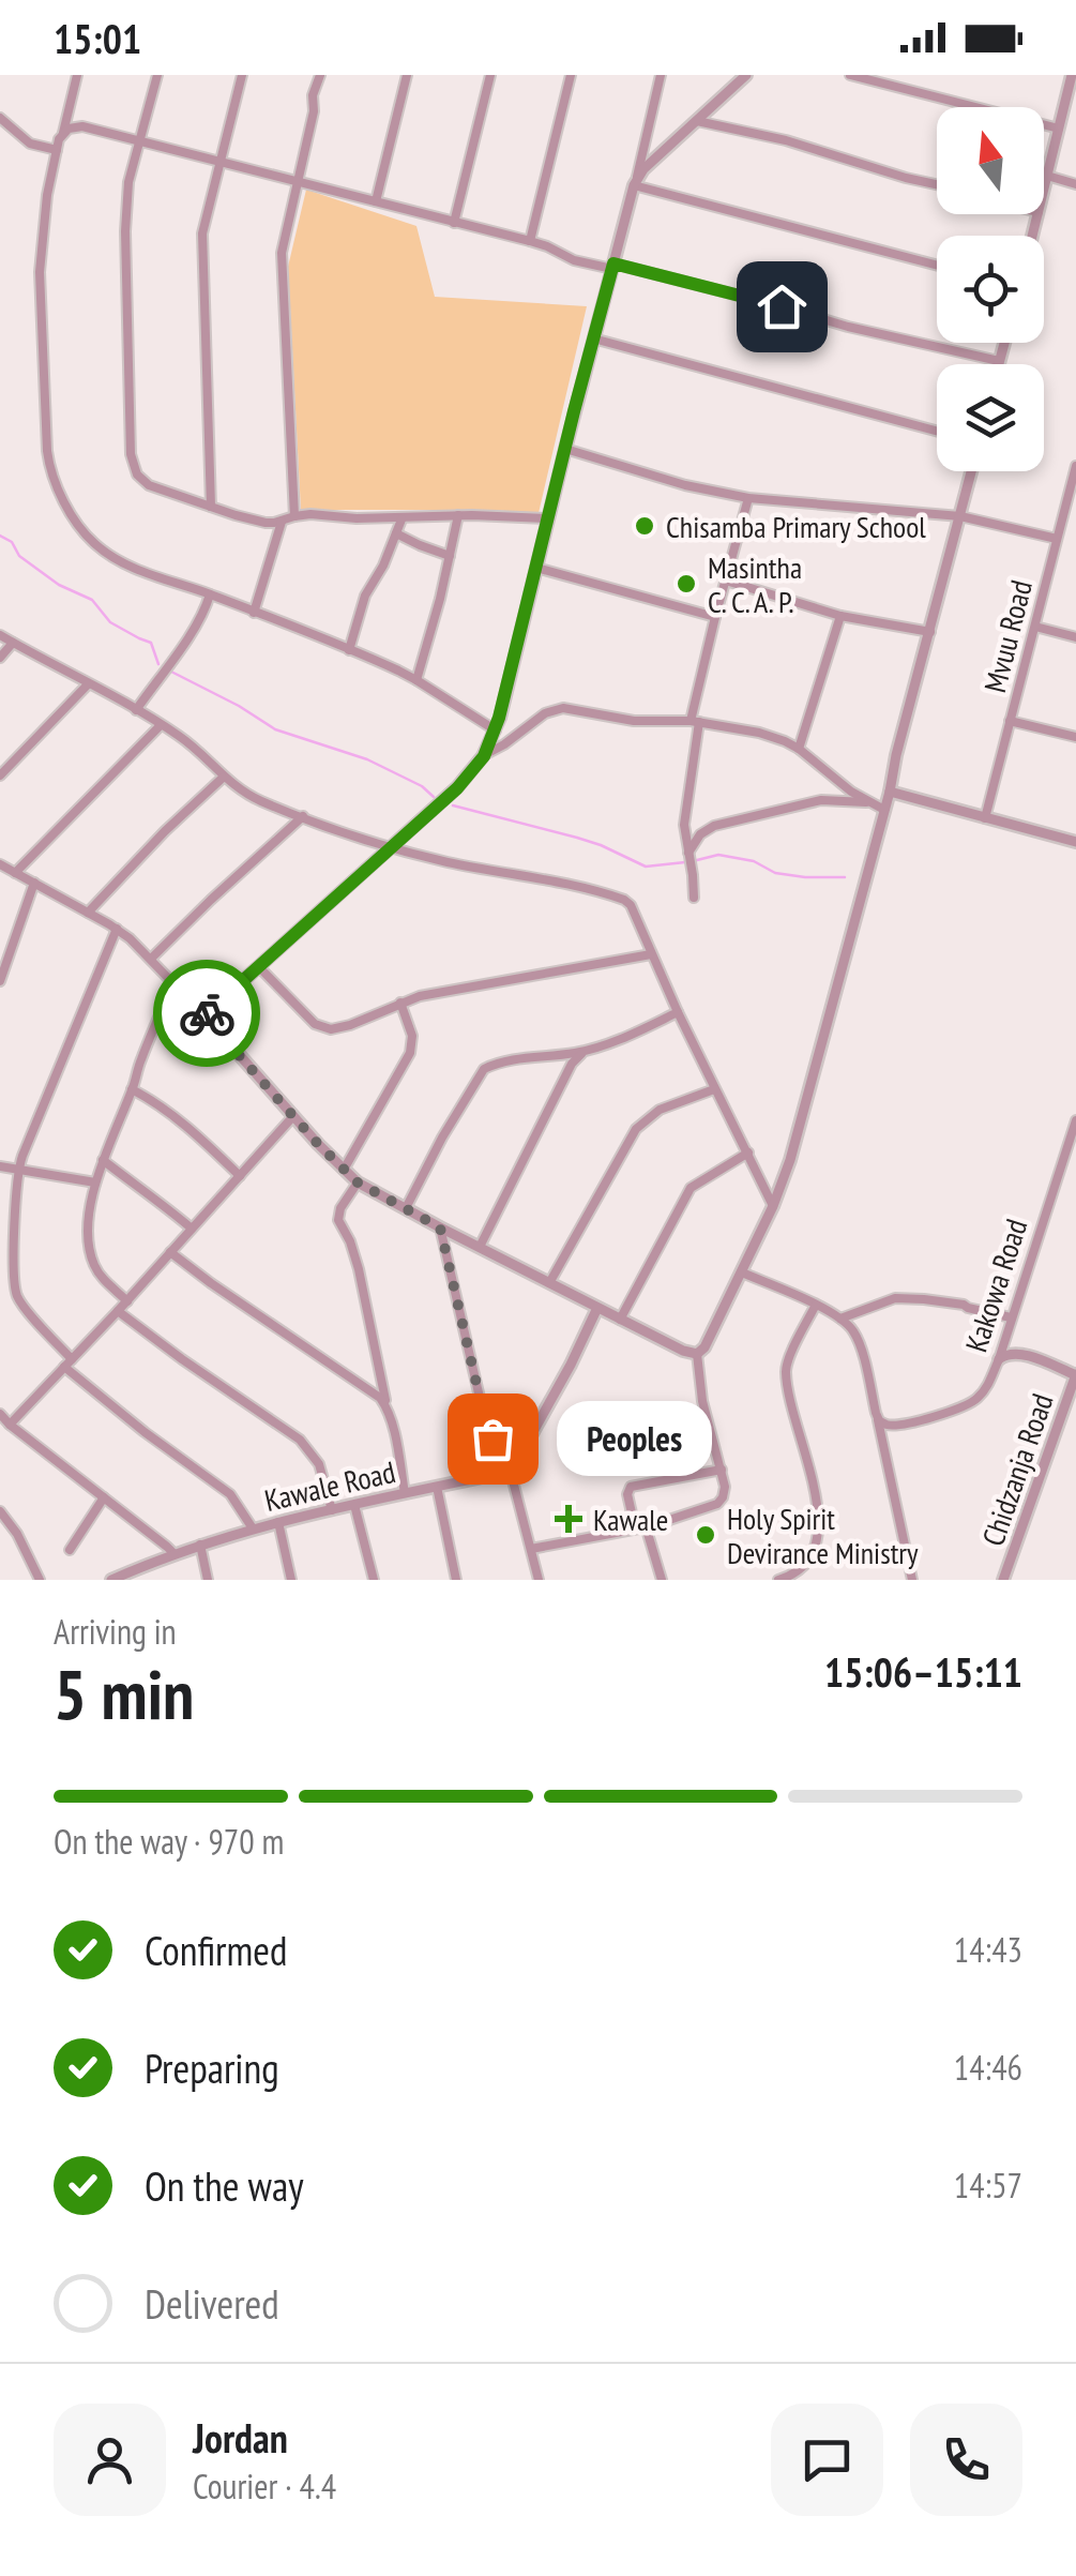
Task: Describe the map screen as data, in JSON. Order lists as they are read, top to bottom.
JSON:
{
  "streets": {
    "street": [
      "Mvuu Road",
      "Kakowa Road",
      "Chidzanja Road",
      "Kawale Road"
    ]
  },
  "places": {
    "other": [
      "Chisamba Primary School",
      "Masintha C. C. A. P.",
      "Peoples",
      "Holy Spirit Devirance Ministry"
    ],
    "health": ["Kawale"]
  },
  "north": "top",
  "page": {
    "status": "15:01",
    "bubble": "Peoples",
    "heading": ["5 min", "Arriving in", "15:06–15:11"],
    "panel": ["Jordan", "Courier · 4.4"],
    "bar": "On the way · 970 m",
    "list": [
      ["Confirmed", "14:43"],
      ["Preparing", "14:46"],
      ["On the way", "14:57"],
      "Delivered"
    ]
  }
}
